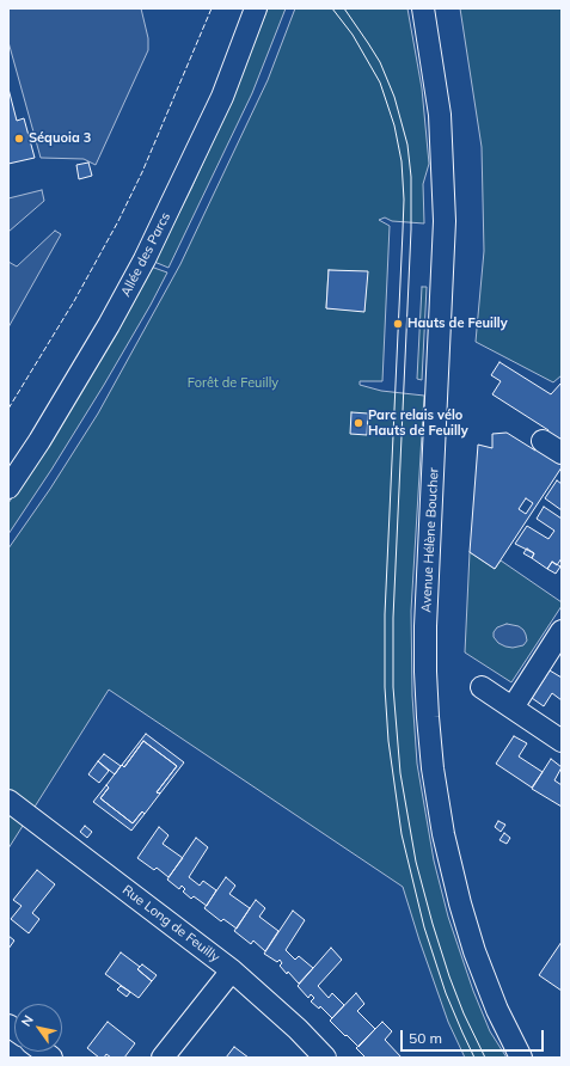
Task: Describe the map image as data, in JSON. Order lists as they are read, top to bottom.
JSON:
{
  "streets": {
    "street": ["Allée des Parcs", "Avenue Hélène Boucher", "Rue Long de Feuilly"]
  },
  "parks": ["Forêt de Feuilly"],
  "places": ["Séquoia 3", "Hauts de Feuilly", "Parc relais vélo Hauts de Feuilly"],
  "scale_bar": "50 m",
  "north": "top left"
}
